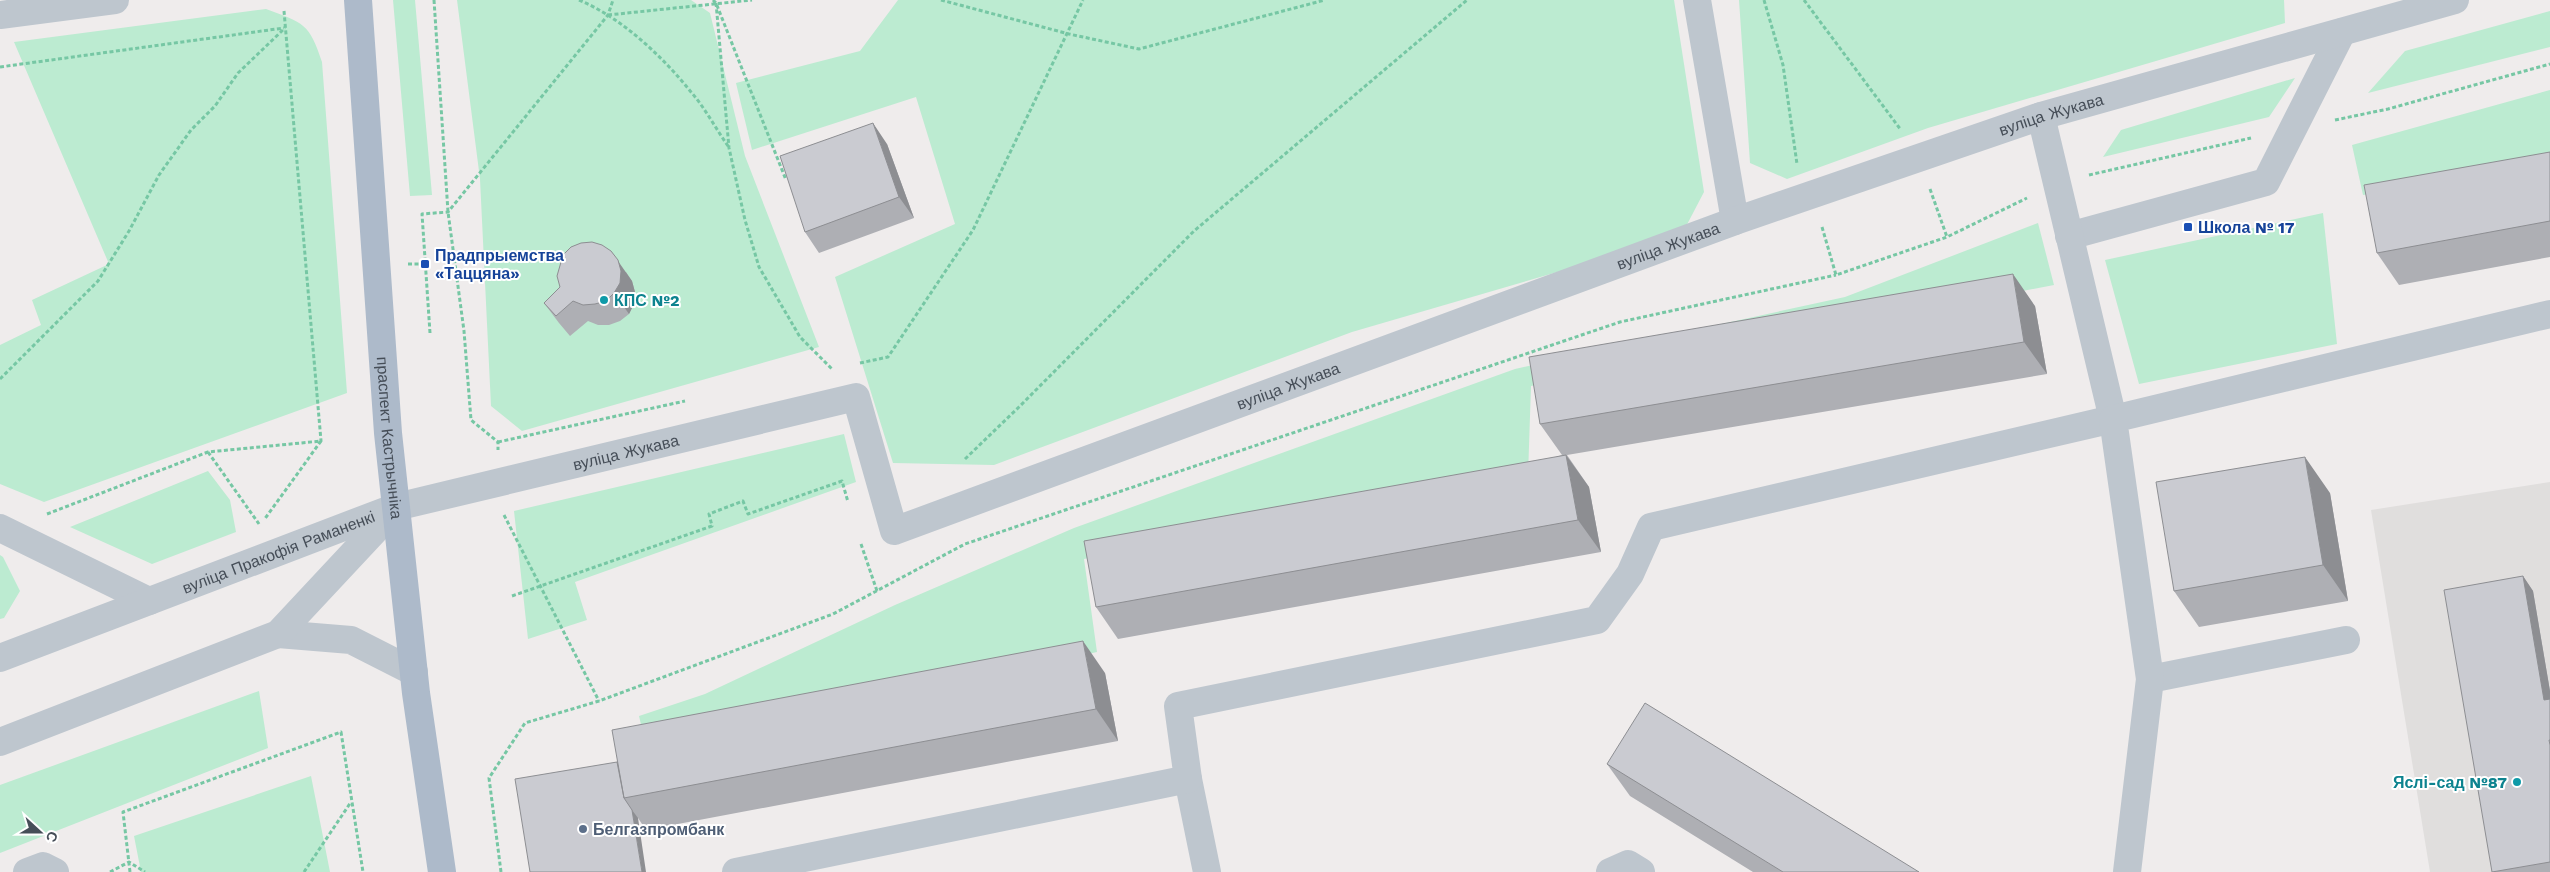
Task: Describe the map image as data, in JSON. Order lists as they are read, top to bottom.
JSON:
{
  "streets": {
    "main road": ["праспект Кастрычніка"],
    "street": ["вуліца Жукава", "вуліца Пракофія Раманенкі"]
  },
  "crossings": [
    ["вуліца Жукава", "праспект Кастрычніка"],
    ["вуліца Жукава", "вуліца Пракофія Раманенкі"],
    ["праспект Кастрычніка", "вуліца Пракофія Раманенкі"]
  ],
  "places": {
    "transit": ["Школа № 17", "Прадпрыемства «Таццяна»"],
    "other": ["КПС №2", "Яслі-сад №87", "Белгазпромбанк"]
  },
  "north": "right"
}
